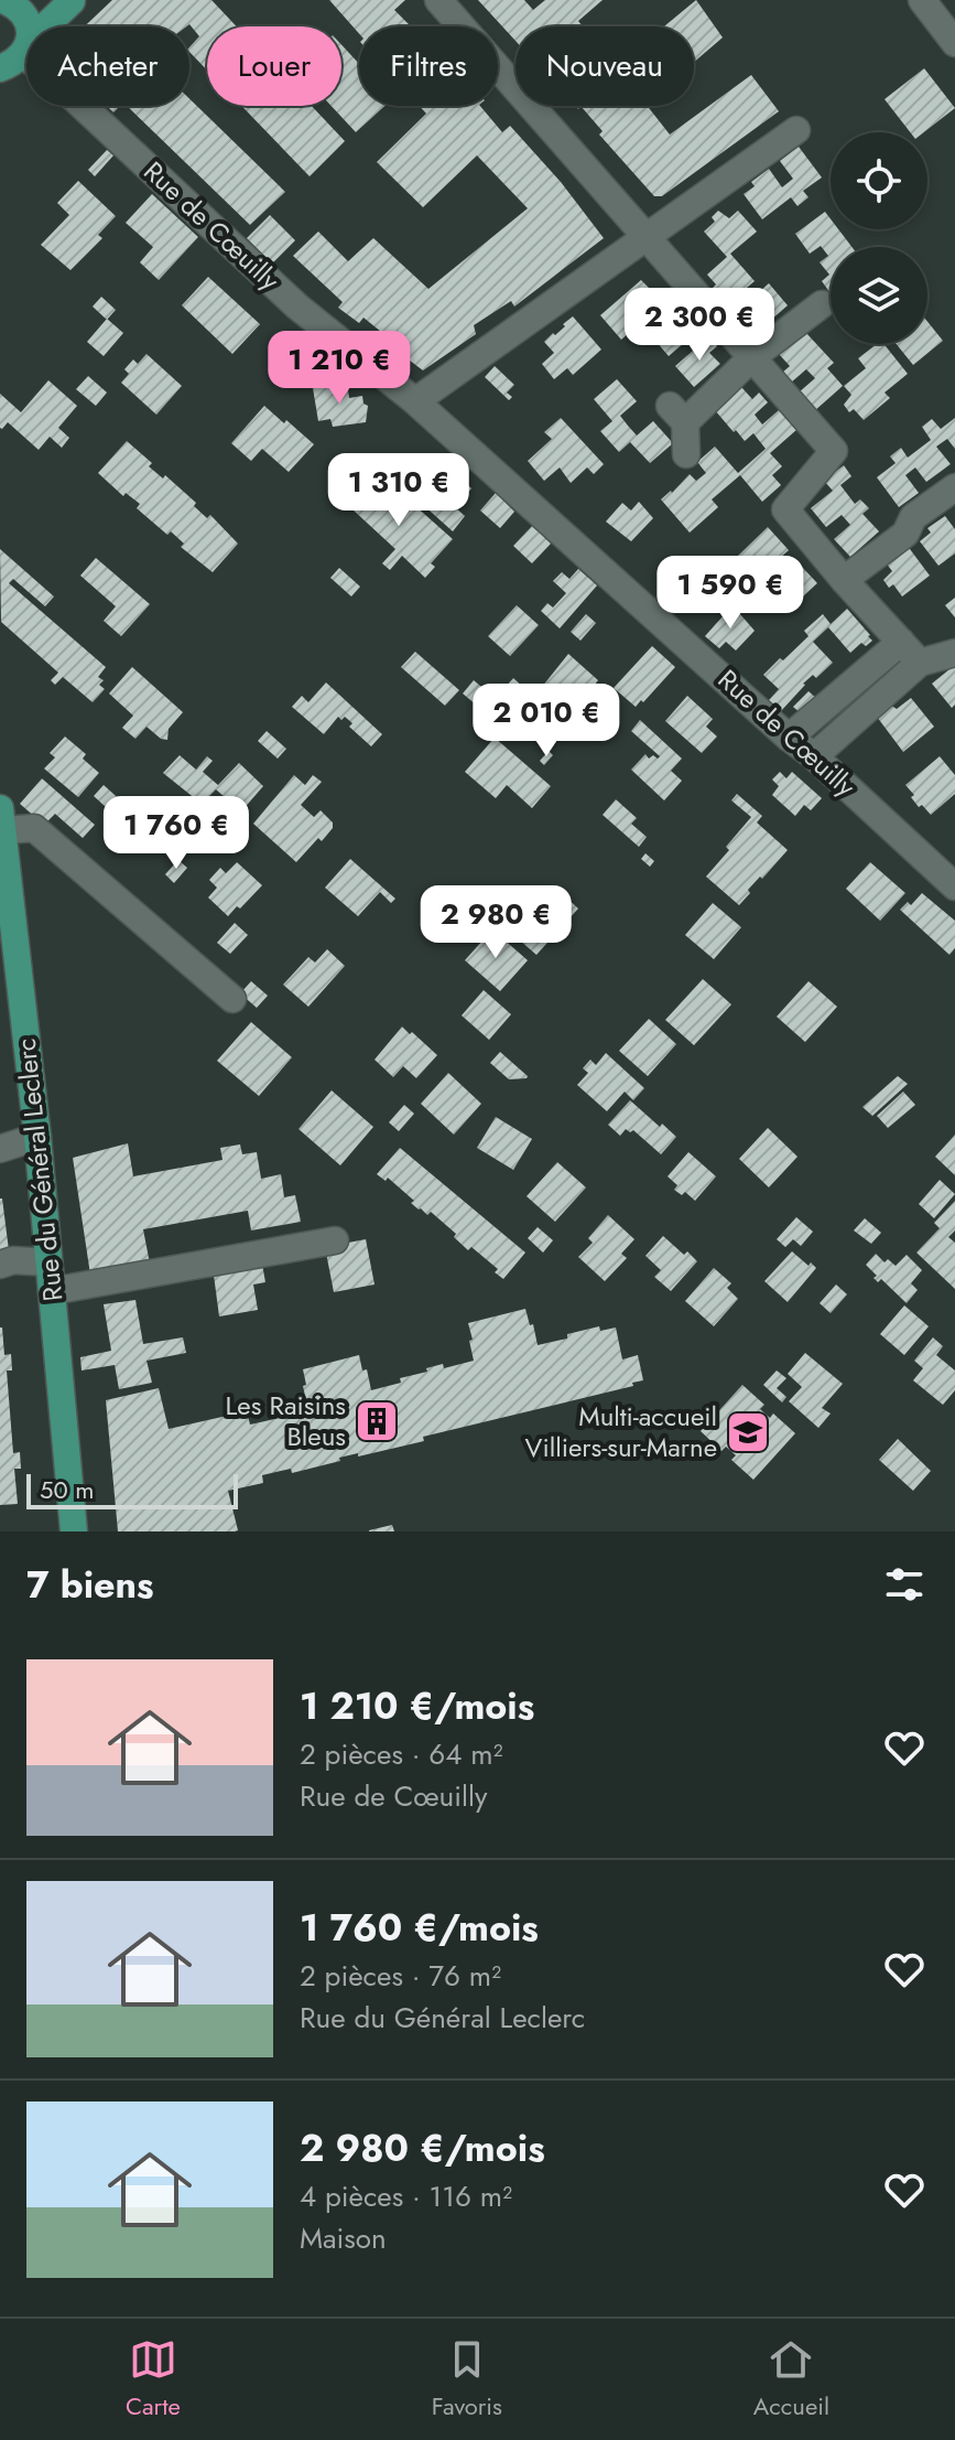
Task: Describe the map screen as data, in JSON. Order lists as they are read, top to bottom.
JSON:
{
  "streets": {
    "main road": ["Rue du Général Leclerc"],
    "street": ["Rue de Cœuilly"]
  },
  "places": {
    "building": ["Les Raisins Bleus"],
    "school or university": ["Multi-accueil Villiers-sur-Marne"]
  },
  "scale_bar": "50 m",
  "page": {
    "chip": [
      "Acheter",
      "Louer",
      "Filtres",
      "Nouveau"
    ],
    "price": [
      "2 300 €",
      "1 210 €",
      "1 310 €",
      "1 590 €",
      "2 010 €",
      "1 760 €",
      "2 980 €"
    ],
    "scale": "50 m",
    "heading": "7 biens",
    "list": [
      {
        "name": "1 210 €/mois",
        "note": "2 pièces · 64 m² · Rue de Cœuilly"
      },
      {
        "name": "1 760 €/mois",
        "note": "2 pièces · 76 m² · Rue du Général Leclerc"
      },
      {
        "name": "2 980 €/mois",
        "note": "4 pièces · 116 m² · Maison"
      }
    ],
    "tabs": ["Carte", "Favoris", "Accueil"]
  }
}
